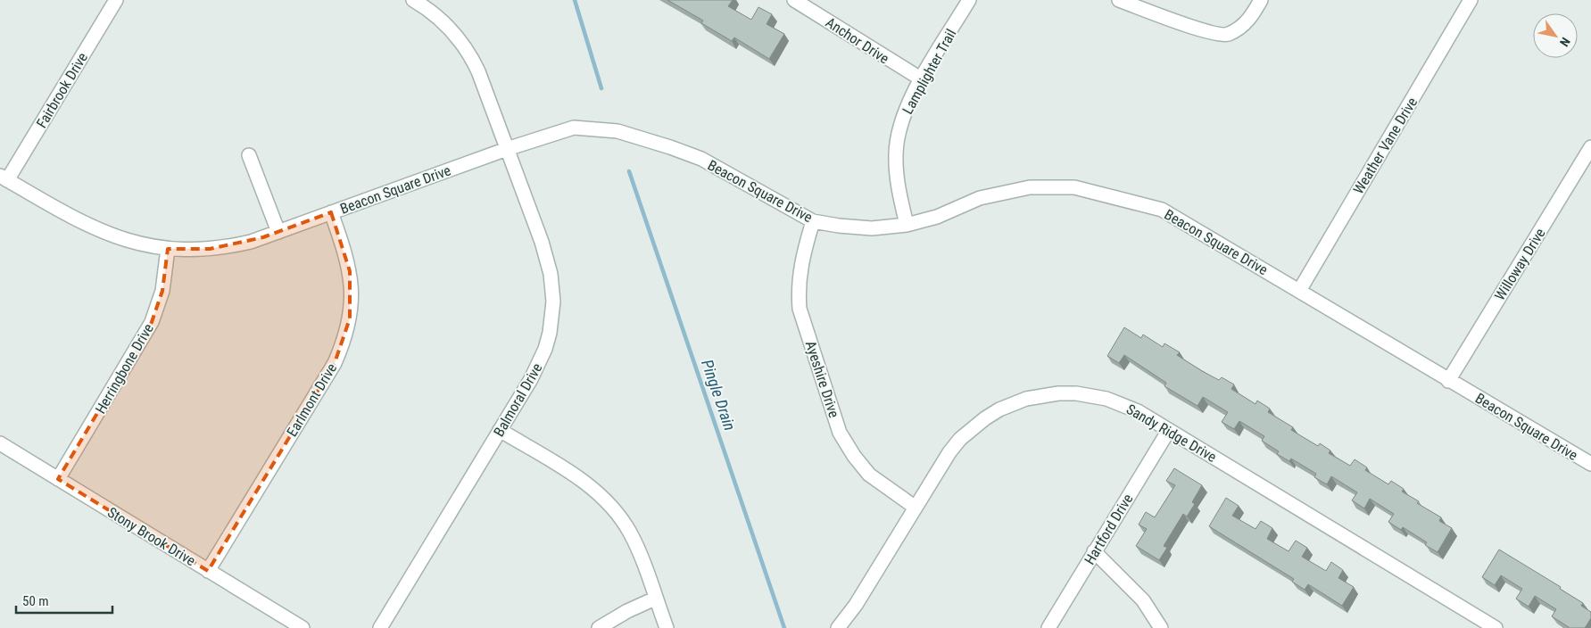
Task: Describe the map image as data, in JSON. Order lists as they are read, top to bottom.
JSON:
{
  "streets": {
    "street": [
      "Anchor Drive",
      "Lamplighter Trail",
      "Fairbrook Drive",
      "Weather Vane Drive",
      "Beacon Square Drive",
      "Willoway Drive",
      "Herringbone Drive",
      "Ayeshire Drive",
      "Earlmont Drive",
      "Balmoral Drive",
      "Sandy Ridge Drive",
      "Hartford Drive",
      "Stony Brook Drive"
    ]
  },
  "crossings": [
    ["Anchor Drive", "Lamplighter Trail"],
    ["Lamplighter Trail", "Beacon Square Drive"],
    ["Fairbrook Drive", "Beacon Square Drive"],
    ["Weather Vane Drive", "Beacon Square Drive"],
    ["Beacon Square Drive", "Willoway Drive"],
    ["Beacon Square Drive", "Herringbone Drive"],
    ["Beacon Square Drive", "Ayeshire Drive"],
    ["Beacon Square Drive", "Earlmont Drive"],
    ["Beacon Square Drive", "Balmoral Drive"],
    ["Herringbone Drive", "Stony Brook Drive"],
    ["Ayeshire Drive", "Sandy Ridge Drive"],
    ["Earlmont Drive", "Stony Brook Drive"],
    ["Sandy Ridge Drive", "Hartford Drive"]
  ],
  "water": ["Pingle Drain"],
  "scale_bar": "50 m",
  "north": "bottom right"
}
